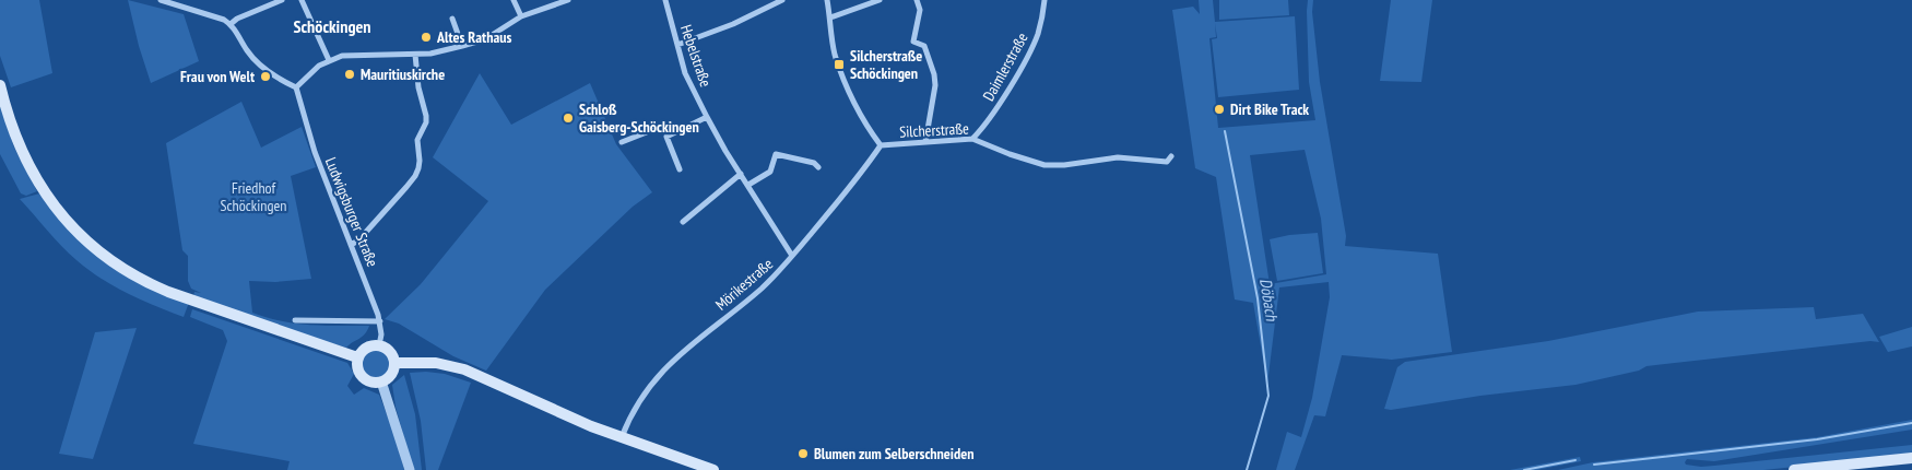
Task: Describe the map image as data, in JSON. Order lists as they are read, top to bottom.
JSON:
{
  "streets": {
    "street": [
      "Hebelstraße",
      "Daimlerstraße",
      "Silcherstraße",
      "Ludwigsburger Straße",
      "Mörikestraße"
    ]
  },
  "crossings": [
    ["Hebelstraße", "Mörikestraße"],
    ["Daimlerstraße", "Silcherstraße"],
    ["Silcherstraße", "Mörikestraße"]
  ],
  "districts": ["Schöckingen"],
  "water": ["Döbach"],
  "parks": ["Friedhof Schöckingen"],
  "places": {
    "other": [
      "Altes Rathaus",
      "Mauritiuskirche",
      "Frau von Welt",
      "Dirt Bike Track",
      "Schloß Gaisberg-Schöckingen",
      "Blumen zum Selberschneiden"
    ],
    "transit": ["Silcherstraße Schöckingen"]
  }
}
